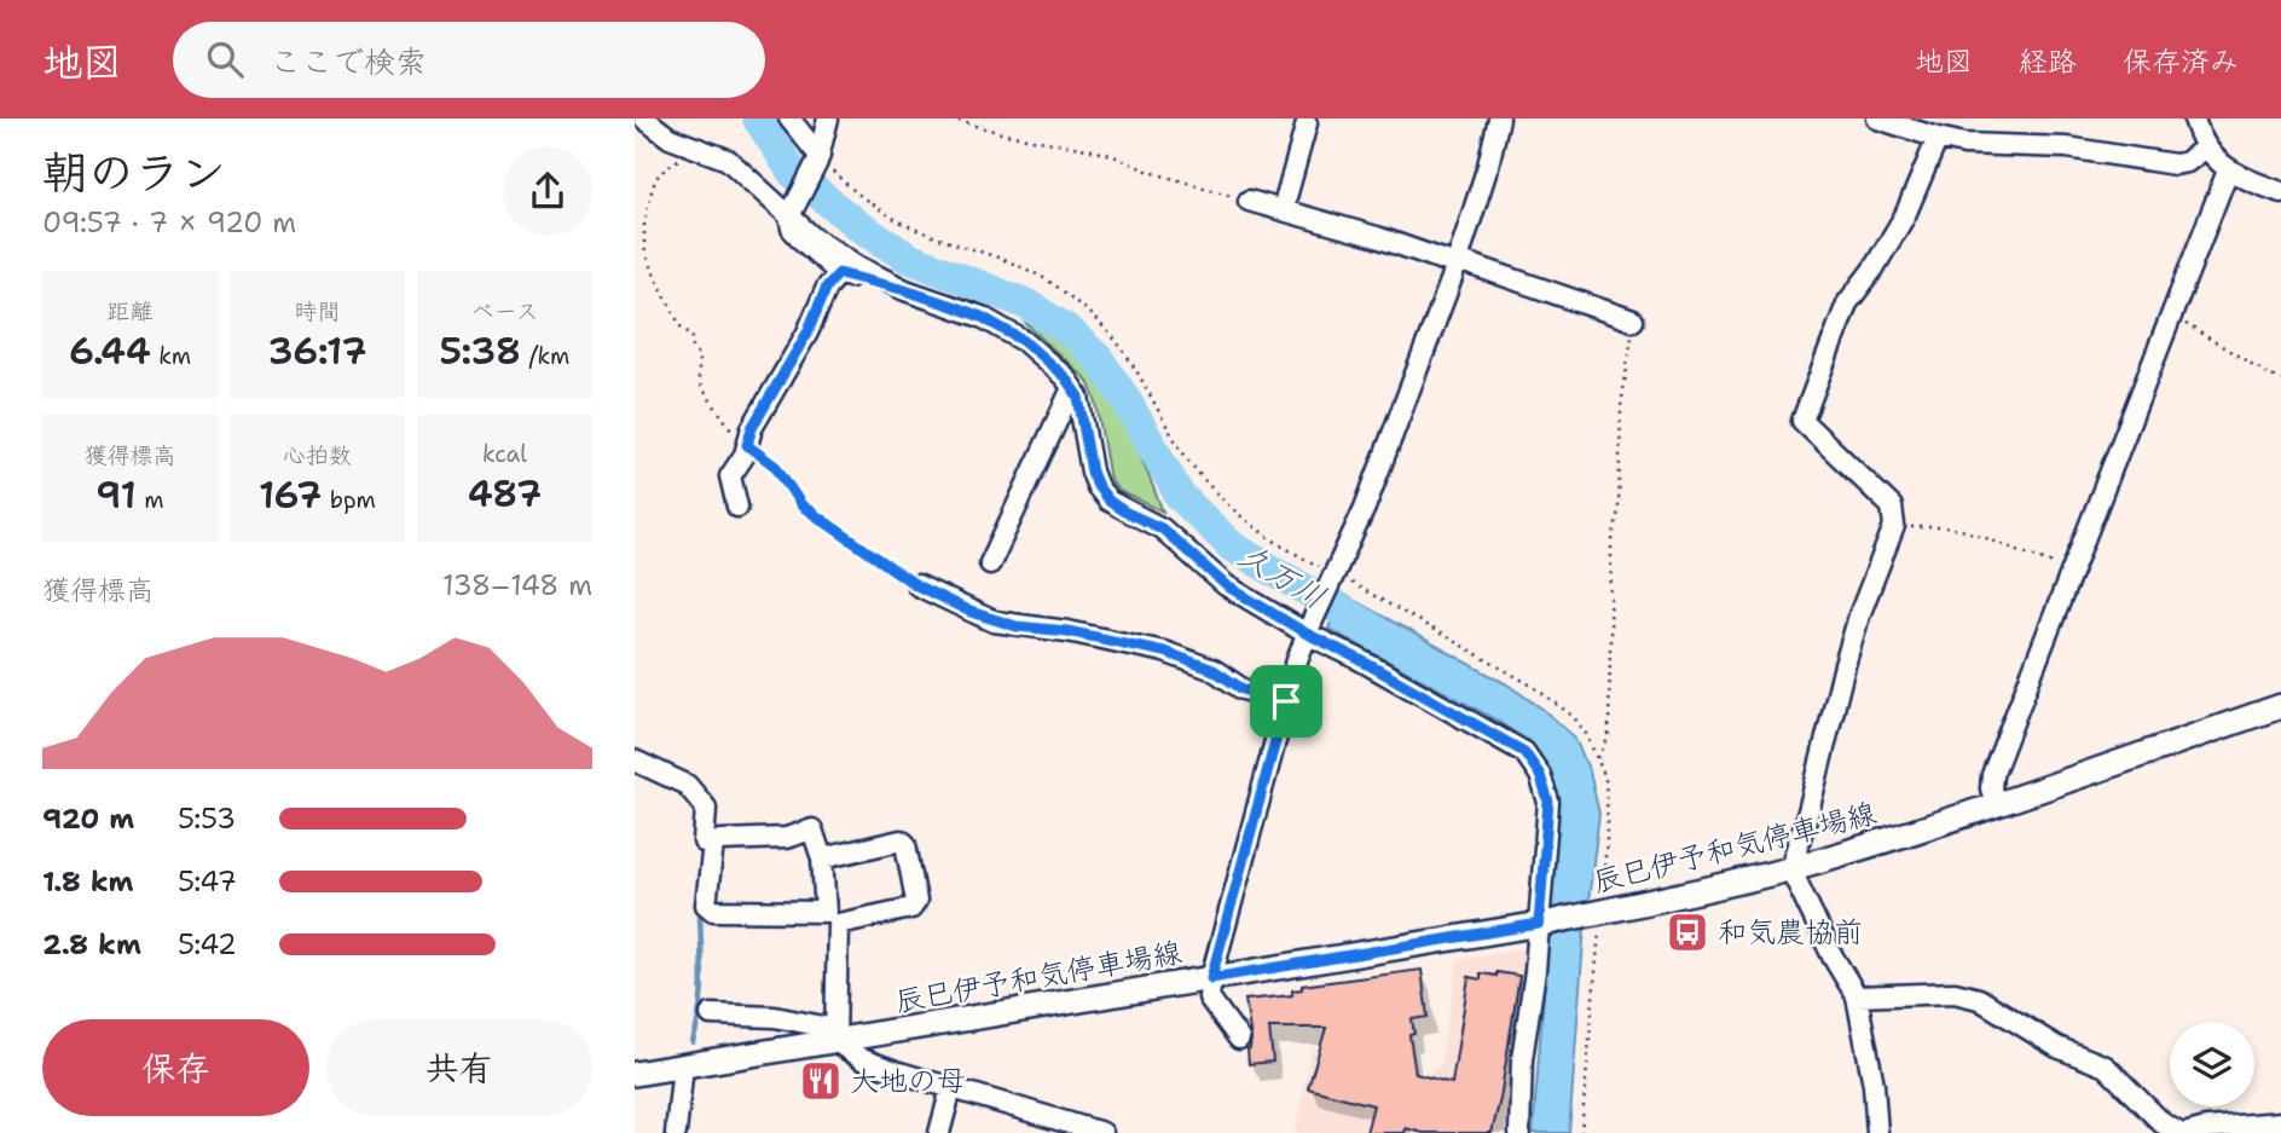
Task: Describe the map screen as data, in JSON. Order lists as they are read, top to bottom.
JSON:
{
  "streets": {
    "main road": ["辰巳伊予和気停車場線"]
  },
  "water": ["久万川"],
  "places": {
    "bus stop": ["和気農協前"],
    "restaurant": ["大地の母"]
  },
  "page": {
    "header": "地図",
    "search": "ここで検索",
    "nav": ["地図", "経路", "保存済み"],
    "heading": ["朝のラン", "09:57 · 7 × 920 m"],
    "stats": [
      ["距離", "6.44 km"],
      ["時間", "36:17"],
      ["ペース", "5:38 /km"],
      ["獲得標高", "91 m"],
      ["心拍数", "167 bpm"],
      ["kcal", "487"]
    ],
    "chart": ["獲得標高", "138–148 m"],
    "list": [
      {
        "name": "920 m",
        "note": "5:53"
      },
      {
        "name": "1.8 km",
        "note": "5:47"
      },
      {
        "name": "2.8 km",
        "note": "5:42"
      }
    ],
    "buttons": ["保存", "共有"]
  }
}
